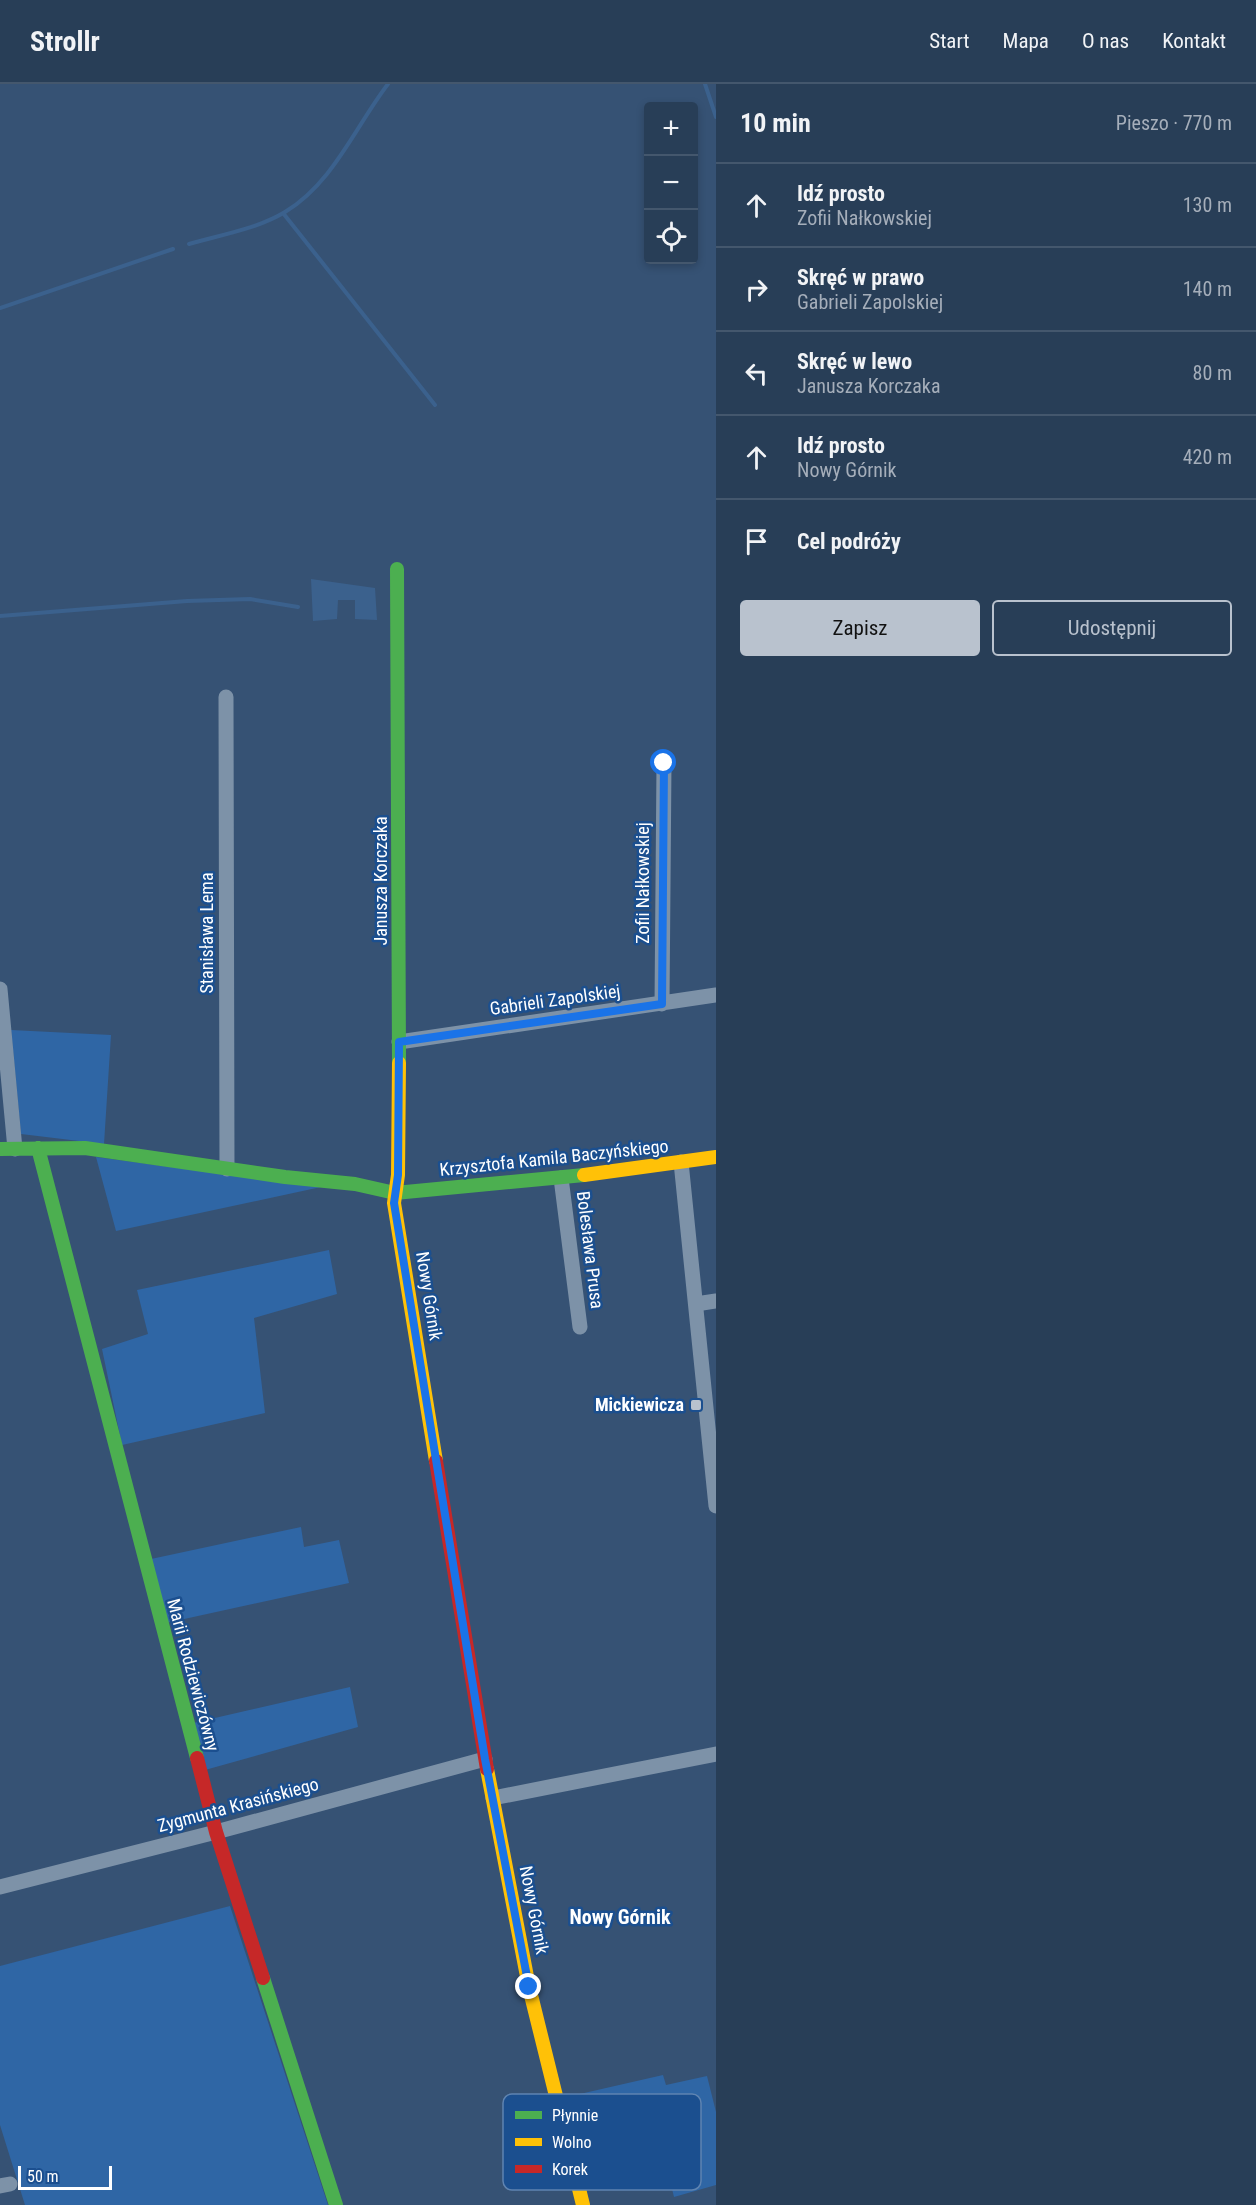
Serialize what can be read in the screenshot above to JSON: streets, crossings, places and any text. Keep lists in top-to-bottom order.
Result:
{
  "streets": {
    "street": [
      "Janusza Korczaka",
      "Zofii Nałkowskiej",
      "Stanisława Lema",
      "Gabrieli Zapolskiej",
      "Krzysztofa Kamila Baczyńskiego",
      "Bolesława Prusa",
      "Nowy Górnik",
      "Marii Rodziewiczówny",
      "Zygmunta Krasińskiego"
    ]
  },
  "crossings": [
    ["Janusza Korczaka", "Gabrieli Zapolskiej"],
    ["Janusza Korczaka", "Krzysztofa Kamila Baczyńskiego"],
    ["Janusza Korczaka", "Nowy Górnik"],
    ["Zofii Nałkowskiej", "Gabrieli Zapolskiej"],
    ["Krzysztofa Kamila Baczyńskiego", "Bolesława Prusa"],
    ["Krzysztofa Kamila Baczyńskiego", "Nowy Górnik"],
    ["Nowy Górnik", "Zygmunta Krasińskiego"],
    ["Marii Rodziewiczówny", "Zygmunta Krasińskiego"]
  ],
  "districts": ["Nowy Górnik"],
  "places": {
    "transit": ["Mickiewicza"]
  },
  "legend": ["Płynnie", "Wolno", "Korek"],
  "scale_bar": "50 m",
  "page": {
    "header": "Strollr",
    "nav": [
      "Start",
      "Mapa",
      "O nas",
      "Kontakt"
    ],
    "heading": ["10 min", "Pieszo · 770 m"],
    "map_buttons": ["+", "−"],
    "list": [
      ["Idź prosto", "Zofii Nałkowskiej", "130 m"],
      ["Skręć w prawo", "Gabrieli Zapolskiej", "140 m"],
      ["Skręć w lewo", "Janusza Korczaka", "80 m"],
      ["Idź prosto", "Nowy Górnik", "420 m"],
      "Cel podróży"
    ],
    "buttons": ["Zapisz", "Udostępnij"],
    "scale": "50 m"
  }
}
